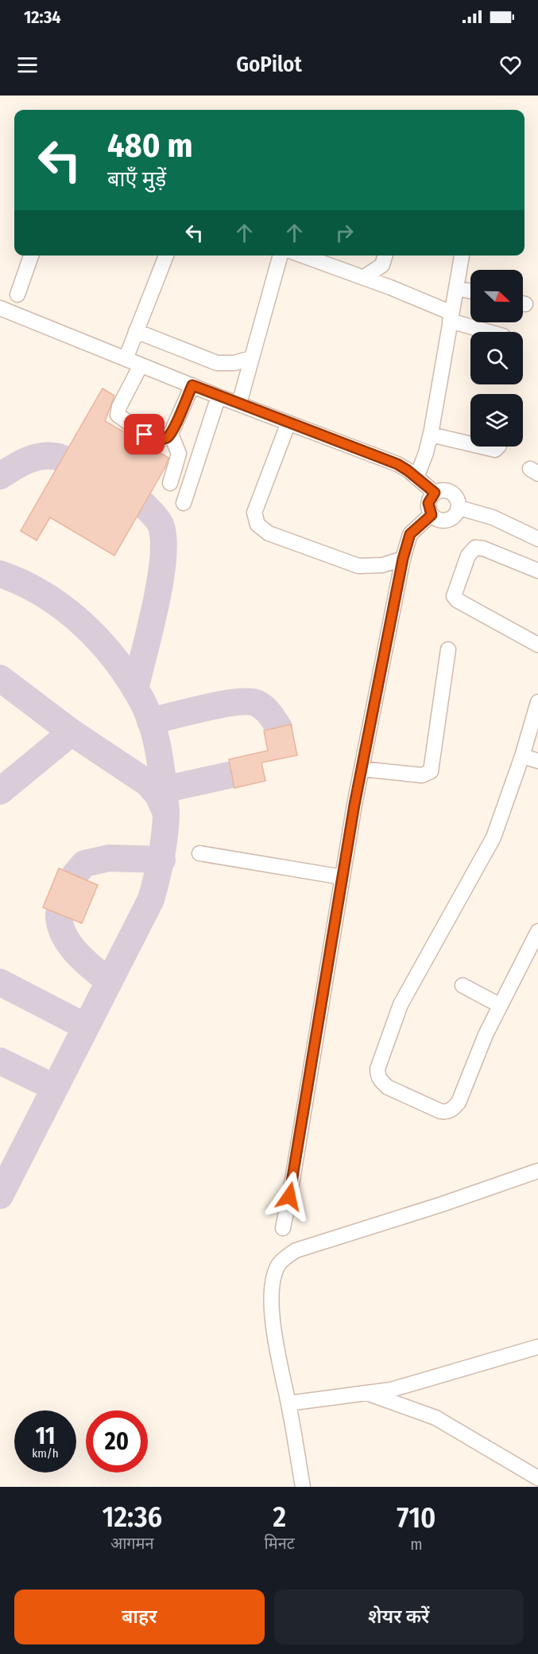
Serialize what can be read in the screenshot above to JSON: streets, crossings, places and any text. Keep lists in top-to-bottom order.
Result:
{
  "north": "right",
  "page": {
    "status": "12:34",
    "header": "GoPilot",
    "turn": ["480 m", "बाएँ मुड़ें"],
    "speed": "11 km/h",
    "limit": "20",
    "eta": [
      "12:36",
      "आगमन",
      "2",
      "मिनट",
      "710",
      "m"
    ],
    "buttons": ["बाहर", "शेयर करें"]
  }
}
